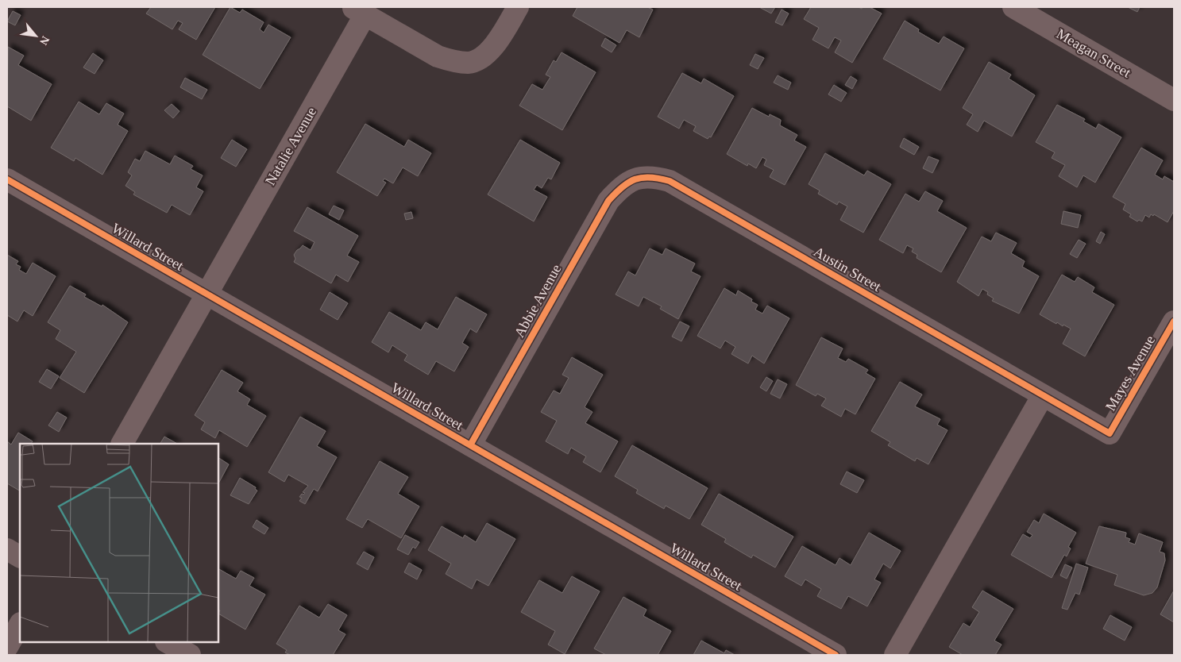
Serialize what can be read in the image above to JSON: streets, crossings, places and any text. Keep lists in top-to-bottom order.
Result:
{
  "streets": {
    "street": [
      "Meagan Street",
      "Natalie Avenue",
      "Willard Street",
      "Austin Street",
      "Abbie Avenue",
      "Mayes Avenue"
    ]
  },
  "crossings": [
    ["Natalie Avenue", "Willard Street"],
    ["Willard Street", "Abbie Avenue"],
    ["Austin Street", "Abbie Avenue"],
    ["Austin Street", "Mayes Avenue"]
  ],
  "north": "bottom right"
}
